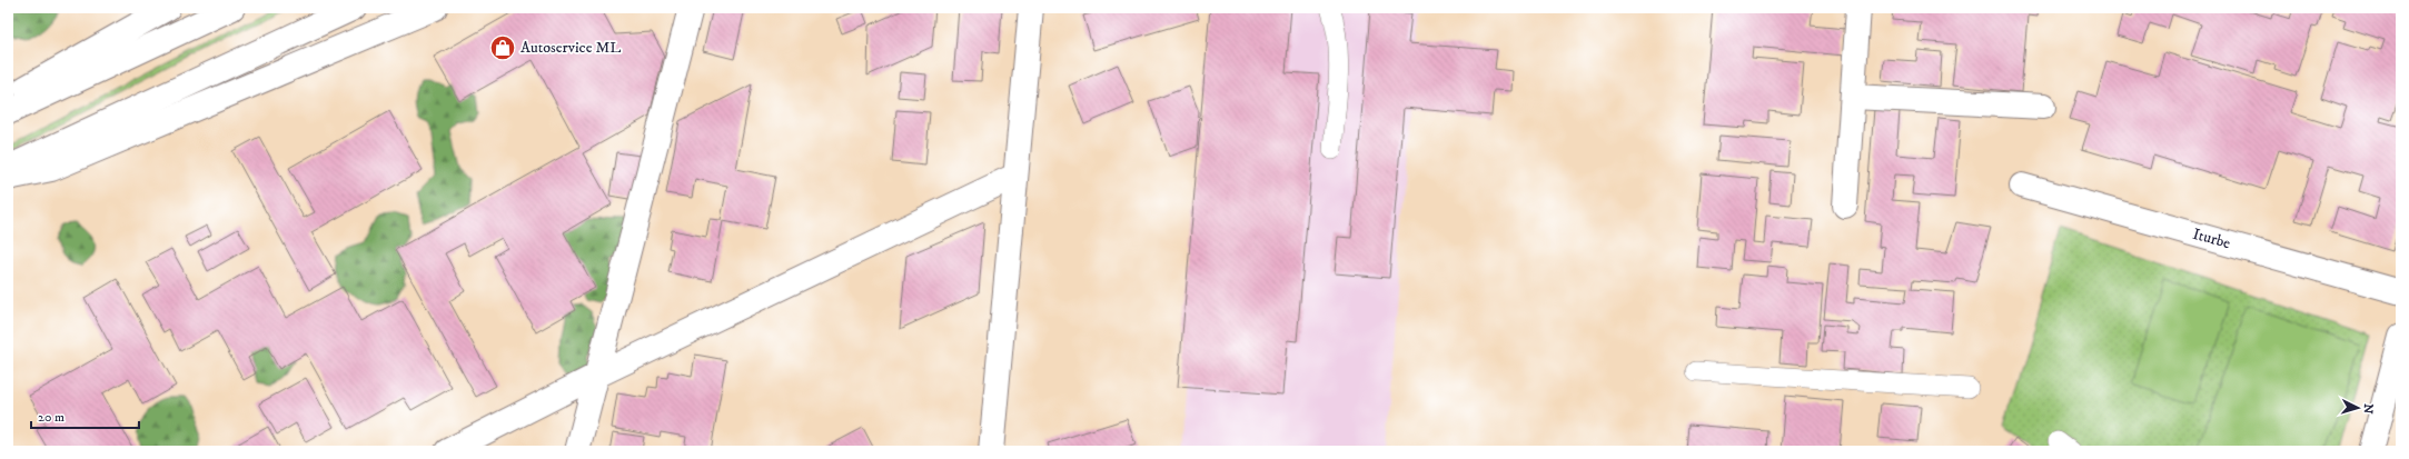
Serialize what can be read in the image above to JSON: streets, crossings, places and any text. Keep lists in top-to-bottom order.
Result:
{
  "streets": {
    "main road": ["Iturbe"]
  },
  "places": {
    "shop": ["Autoservice ML"]
  },
  "scale_bar": "20 m",
  "north": "right"
}
